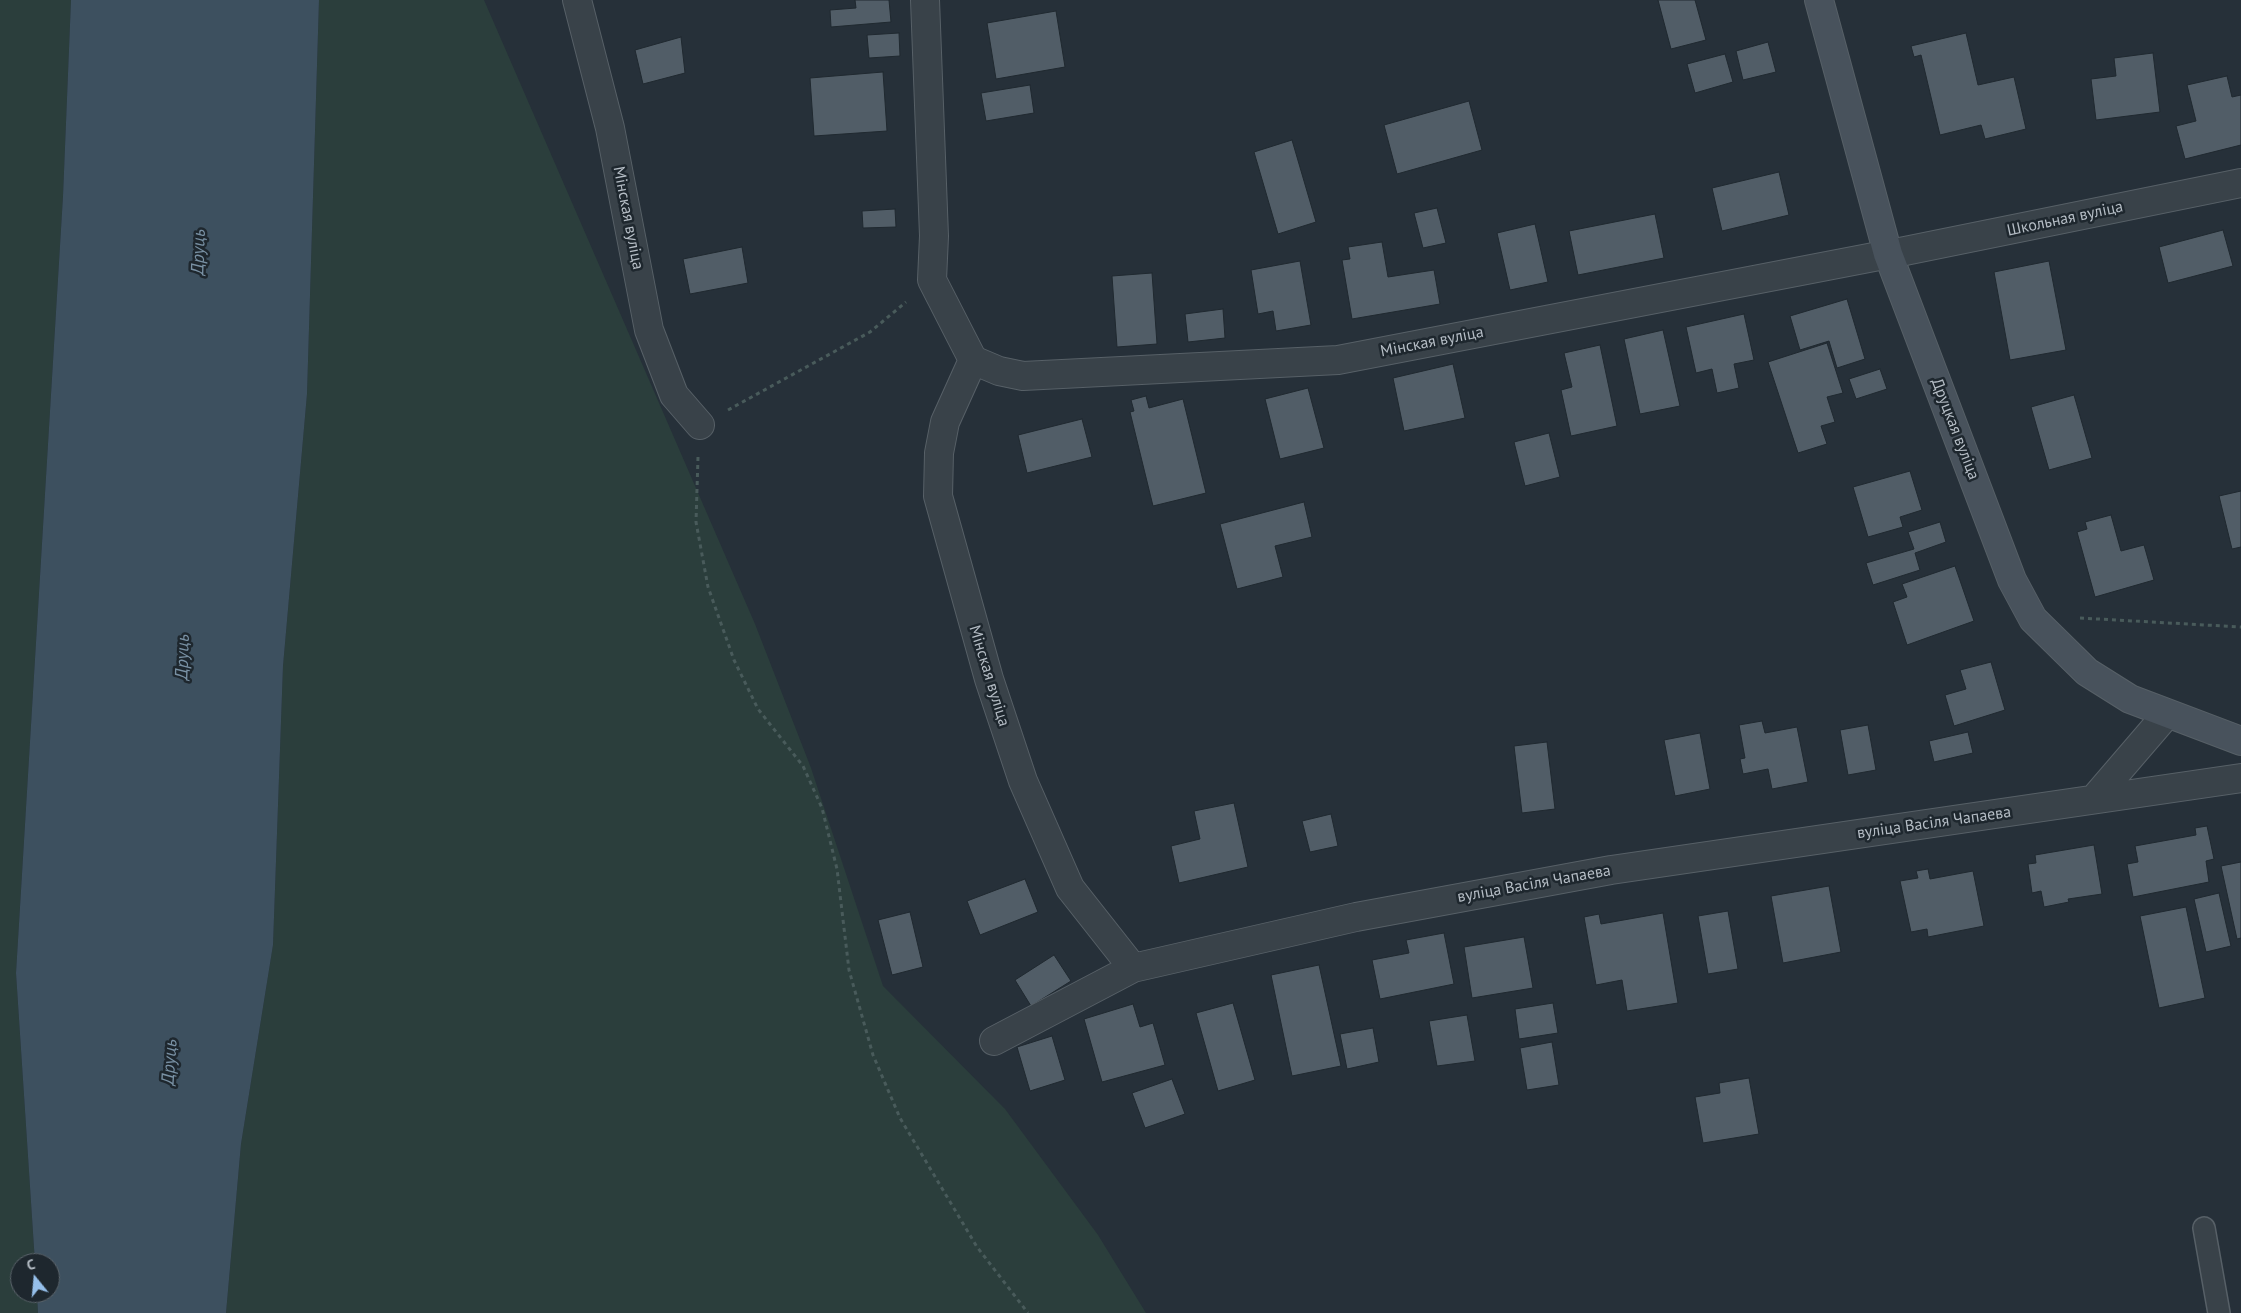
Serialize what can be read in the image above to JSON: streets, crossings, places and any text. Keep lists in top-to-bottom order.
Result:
{
  "streets": {
    "main road": ["Друцкая вуліца"],
    "street": ["Мінская вуліца", "Школьная вуліца", "вуліца Васіля Чапаева"]
  },
  "crossings": [
    ["Мінская вуліца", "Школьная вуліца"],
    ["Мінская вуліца", "Друцкая вуліца"],
    ["Мінская вуліца", "вуліца Васіля Чапаева"],
    ["Школьная вуліца", "Друцкая вуліца"]
  ],
  "water": ["Друць"],
  "north": "top"
}
